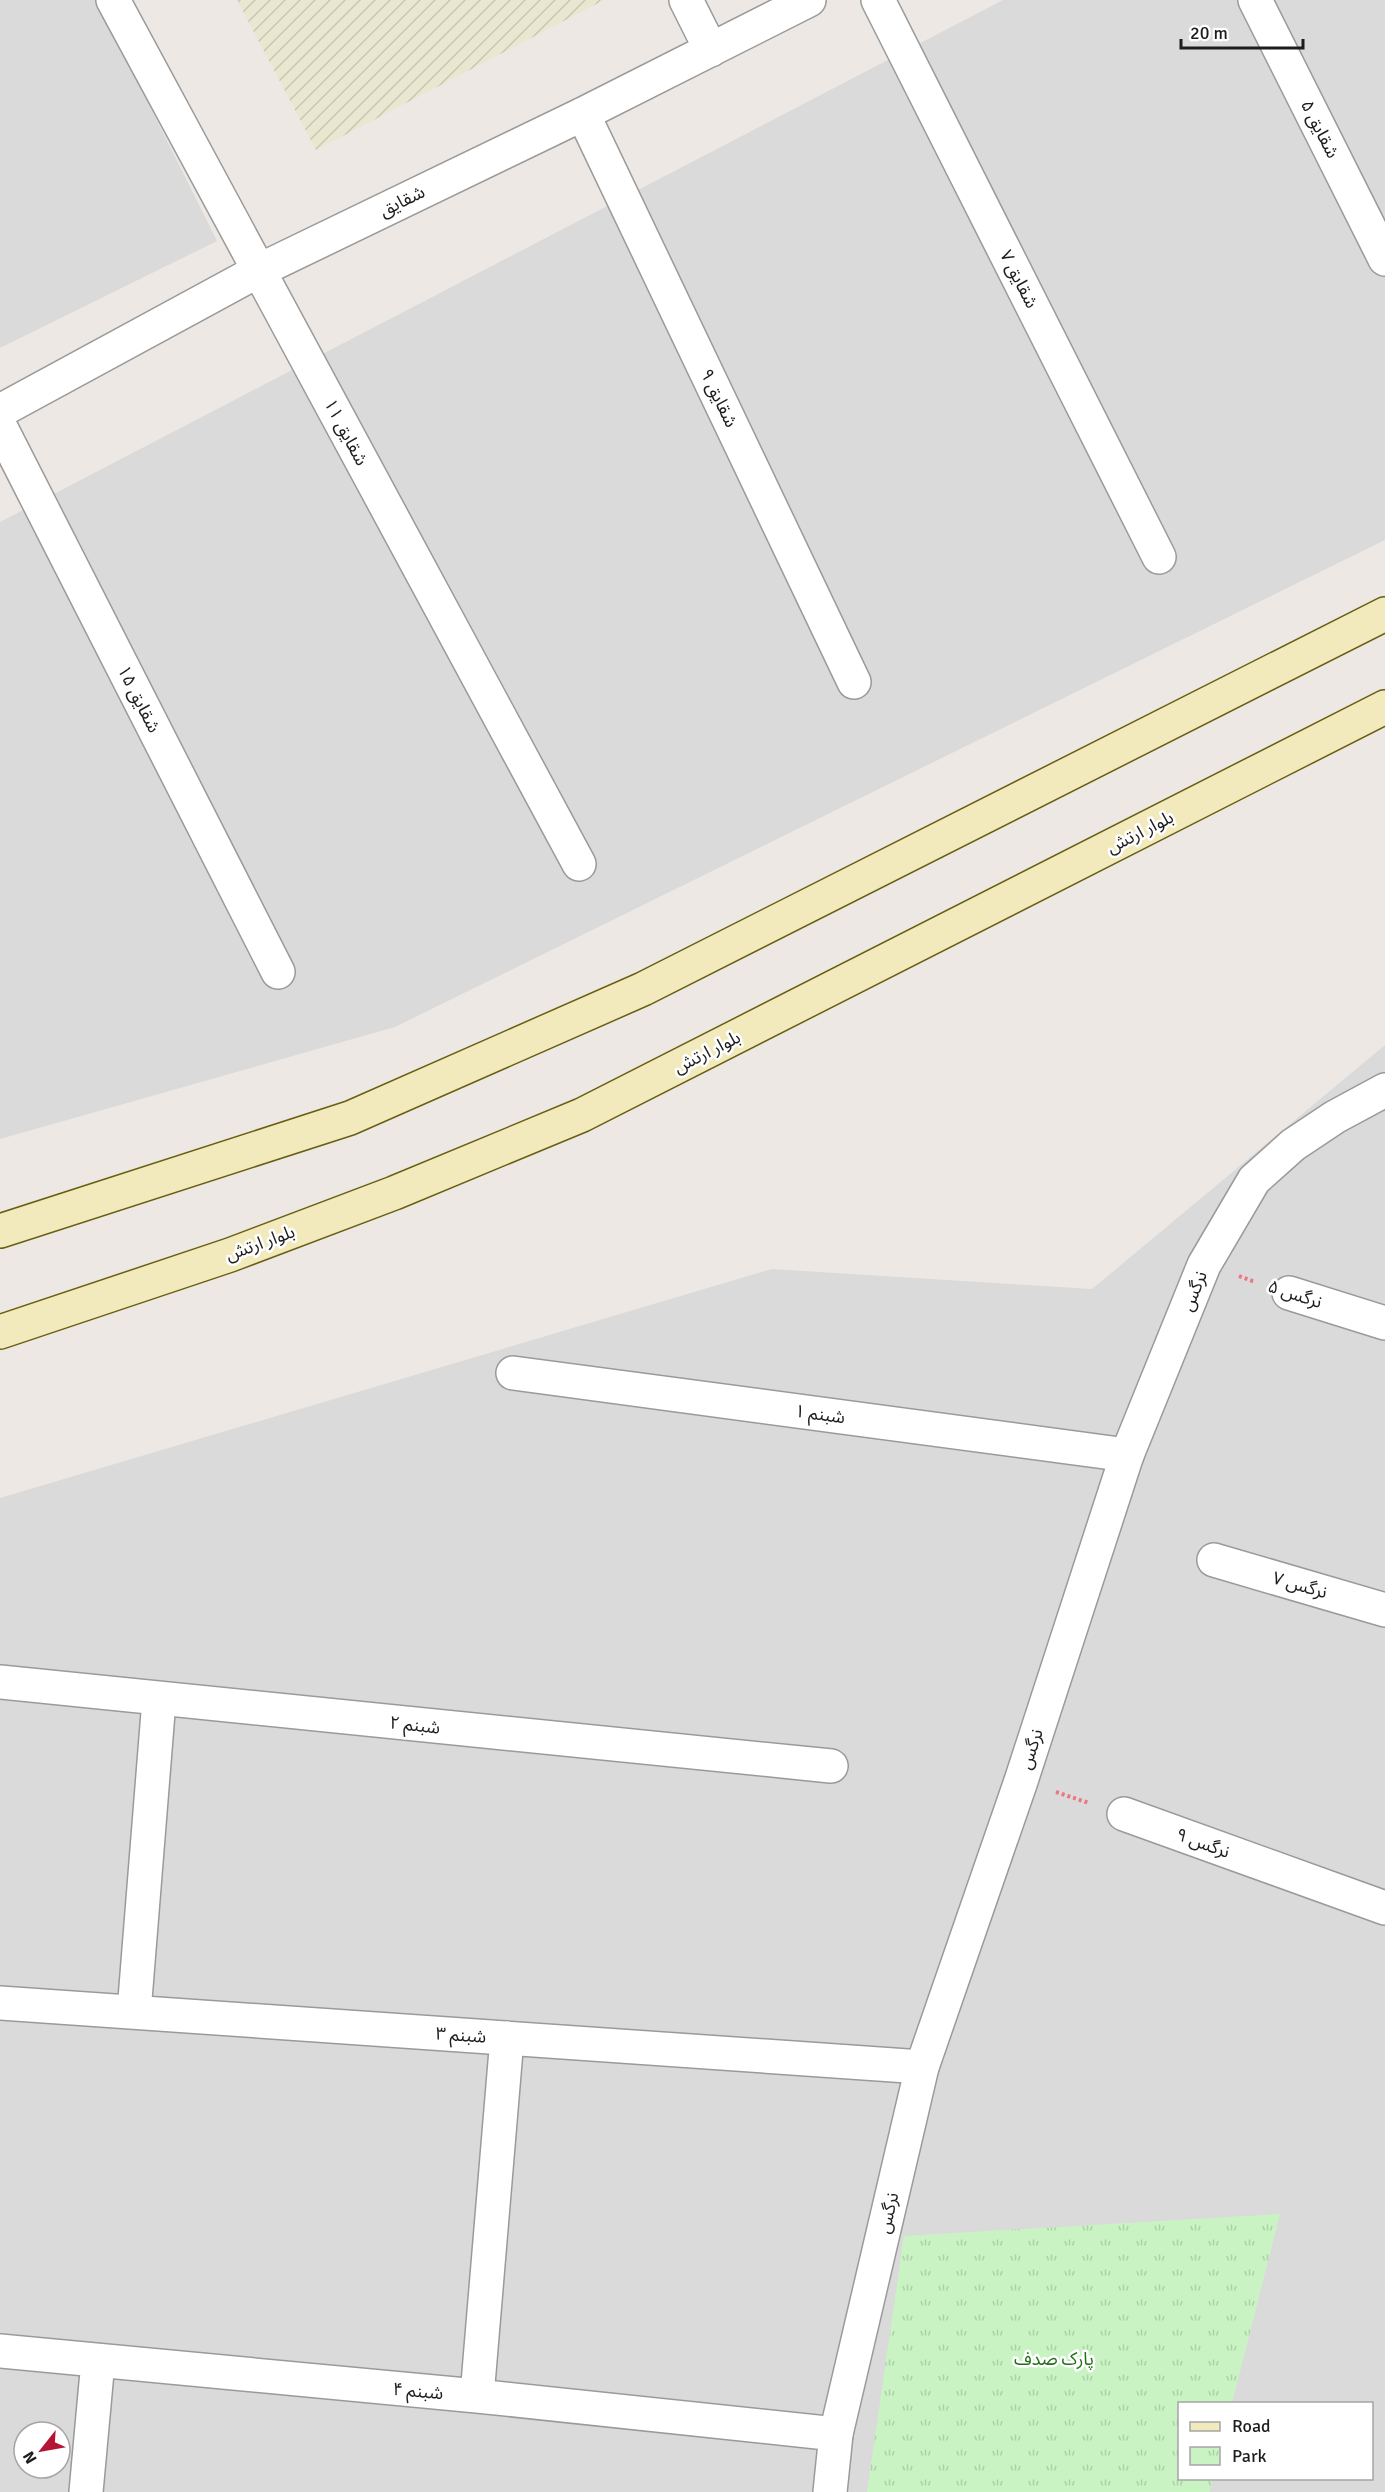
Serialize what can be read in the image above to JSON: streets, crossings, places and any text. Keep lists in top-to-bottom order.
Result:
{
  "streets": {
    "main road": ["بلوار ارتش"],
    "street": [
      "شقایق ۵",
      "شقایق",
      "شقایق ۷",
      "شقایق ۹",
      "شقایق ۱۱",
      "شقایق ۱۵",
      "نرگس",
      "نرگس ۵",
      "شبنم ۱",
      "نرگس ۷",
      "شبنم ۲",
      "نرگس ۹",
      "شبنم ۳",
      "شبنم ۴"
    ]
  },
  "crossings": [
    ["شقایق", "شقایق ۹"],
    ["شقایق", "شقایق ۱۱"],
    ["نرگس", "نرگس ۵"],
    ["نرگس", "شبنم ۱"],
    ["نرگس", "شبنم ۳"],
    ["نرگس", "شبنم ۴"]
  ],
  "parks": ["پارک صدف"],
  "legend": ["Road", "Park"],
  "scale_bar": "20 m",
  "north": "bottom left"
}
